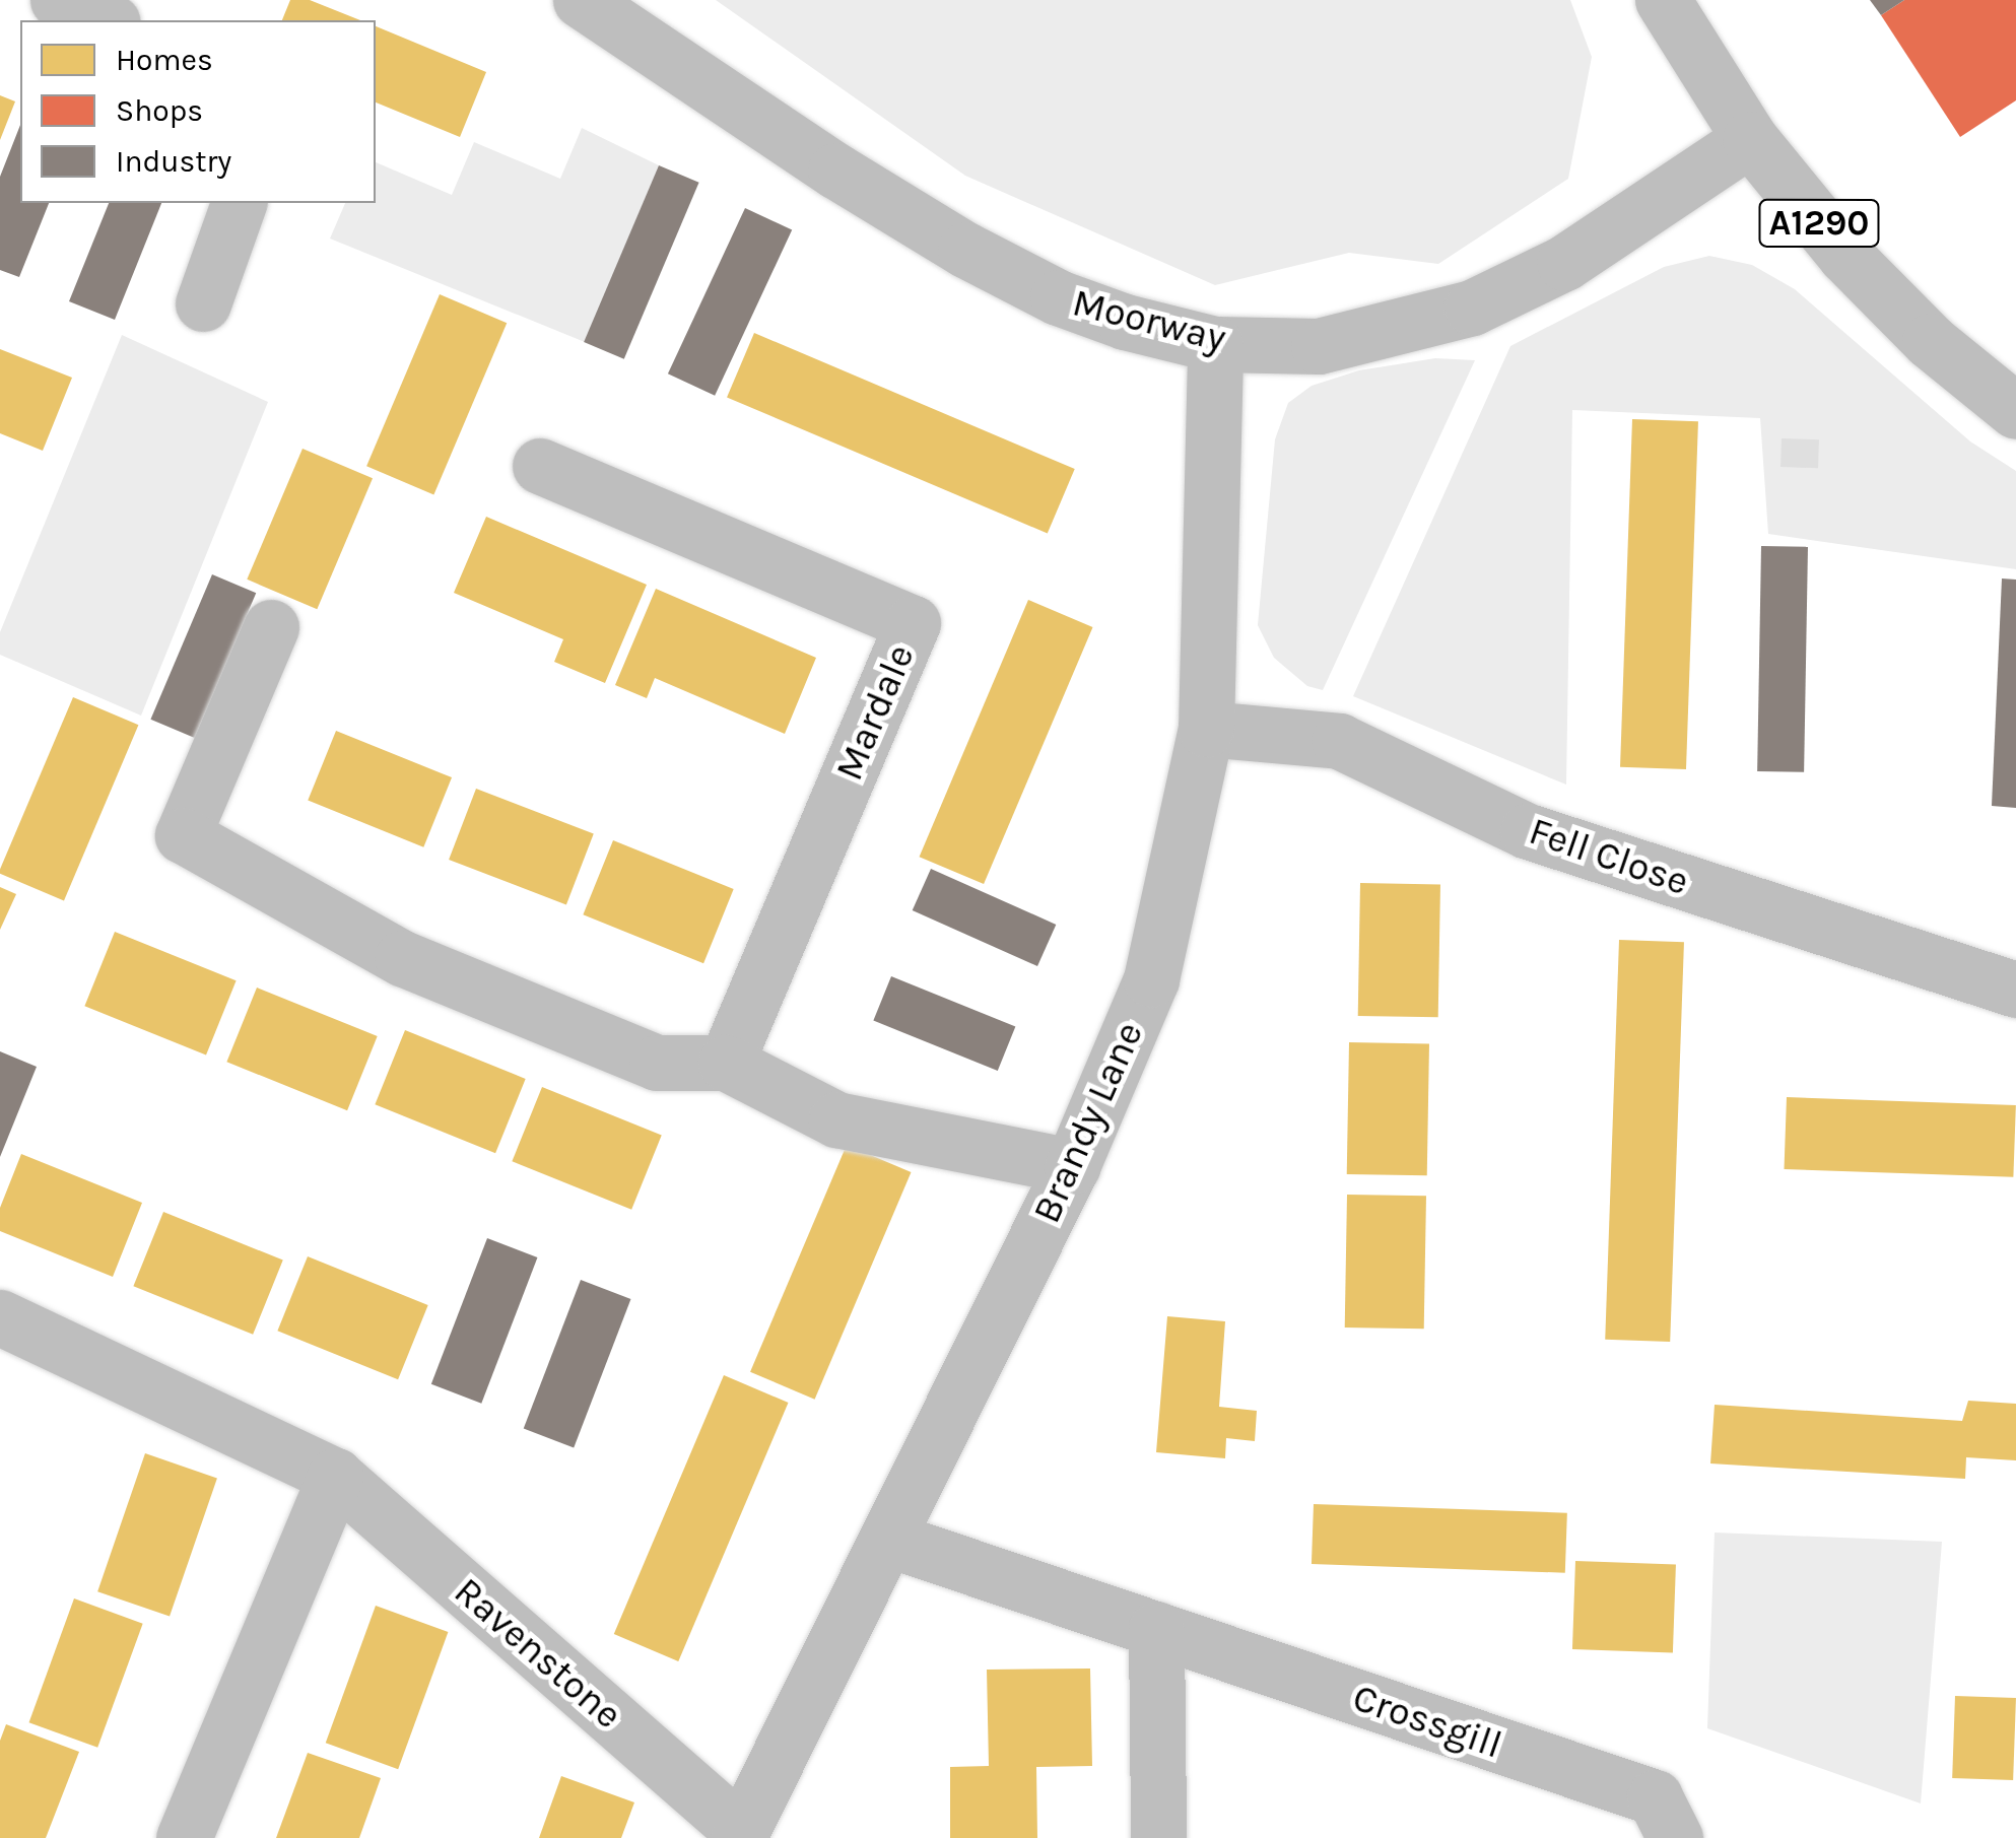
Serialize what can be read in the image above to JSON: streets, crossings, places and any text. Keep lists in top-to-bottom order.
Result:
{
  "streets": {
    "street": [
      "A1290",
      "Moorway",
      "Mardale",
      "Fell Close",
      "Brandy Lane",
      "Ravenstone",
      "Crossgill"
    ]
  },
  "crossings": [
    ["A1290", "Moorway"],
    ["Moorway", "Brandy Lane"],
    ["Fell Close", "Brandy Lane"],
    ["Brandy Lane", "Ravenstone"],
    ["Brandy Lane", "Crossgill"]
  ],
  "legend": ["Homes", "Shops", "Industry"]
}
